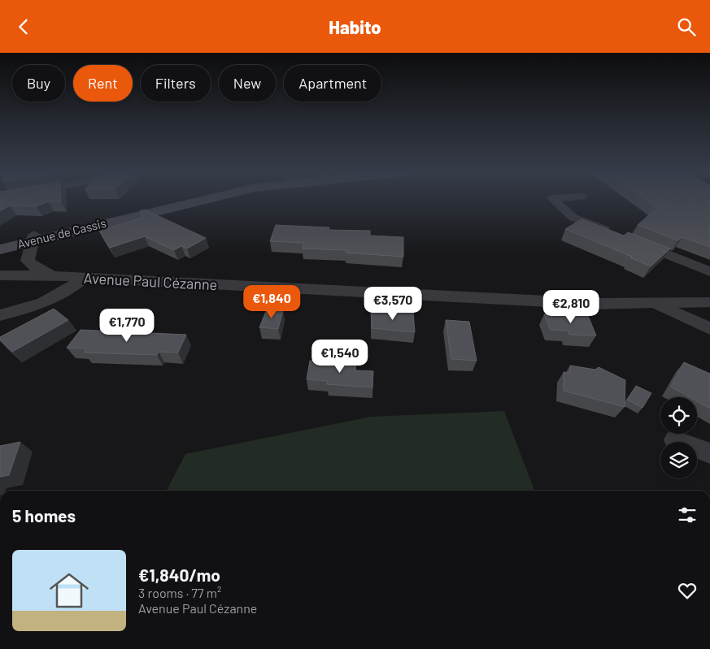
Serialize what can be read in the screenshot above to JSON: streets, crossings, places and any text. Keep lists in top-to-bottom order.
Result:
{
  "streets": {
    "main road": ["Avenue de Cassis"],
    "street": ["Avenue Paul Cézanne"]
  },
  "crossings": [
    ["Avenue de Cassis", "Avenue Paul Cézanne"]
  ],
  "page": {
    "header": "Habito",
    "chip": [
      "Buy",
      "Rent",
      "Filters",
      "New",
      "Apartment"
    ],
    "price": [
      "€1,840",
      "€3,570",
      "€2,810",
      "€1,770",
      "€1,540"
    ],
    "heading": "5 homes",
    "list": [
      {
        "name": "€1,840/mo",
        "note": "3 rooms · 77 m² · Avenue Paul Cézanne"
      }
    ]
  }
}
